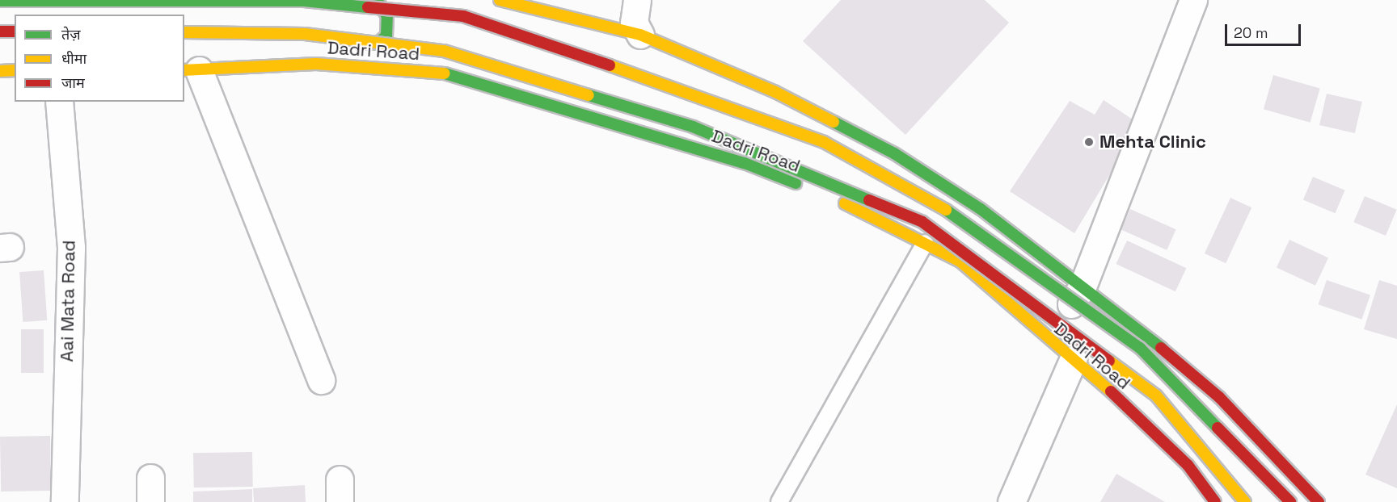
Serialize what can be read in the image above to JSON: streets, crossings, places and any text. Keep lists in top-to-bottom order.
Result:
{
  "streets": {
    "main road": ["Dadri Road"],
    "street": ["Aai Mata Road"]
  },
  "places": ["Mehta Clinic"],
  "legend": ["तेज़", "धीमा", "जाम"],
  "scale_bar": "20 m"
}
